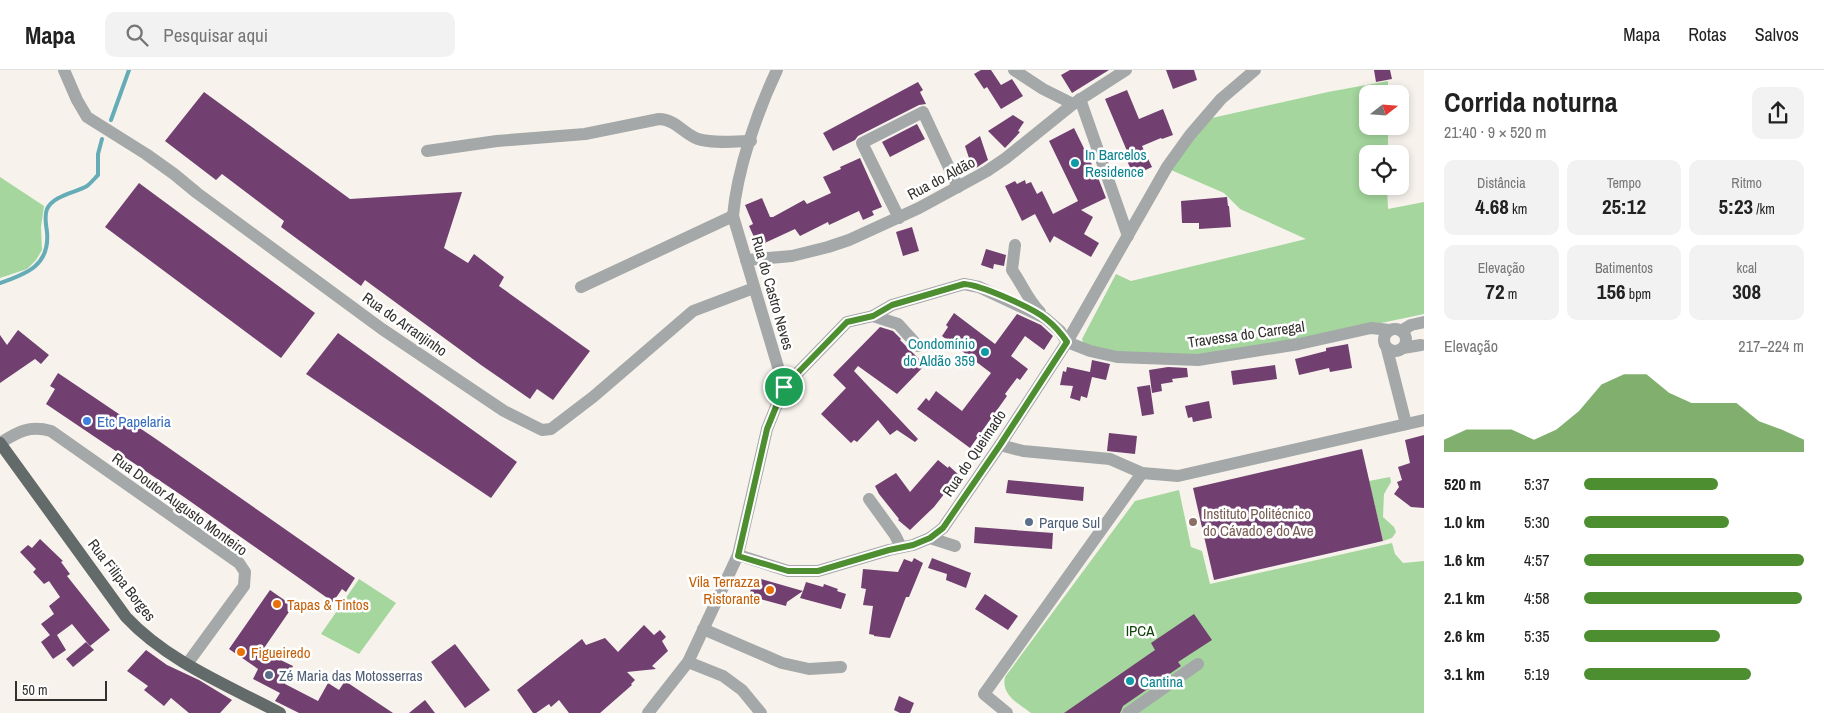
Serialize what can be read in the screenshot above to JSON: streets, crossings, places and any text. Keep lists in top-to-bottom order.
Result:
{
  "streets": {
    "main road": ["Rua Filipa Borges"],
    "street": [
      "Rua do Aldão",
      "Rua do Castro Neves",
      "Rua do Arranjinho",
      "Travessa do Carregal",
      "Rua do Queimado",
      "Rua Doutor Augusto Monteiro"
    ]
  },
  "crossings": [
    ["Rua do Aldão", "Rua do Castro Neves"],
    ["Rua do Castro Neves", "Rua do Arranjinho"],
    ["Travessa do Carregal", "Rua do Queimado"],
    ["Rua Doutor Augusto Monteiro", "Rua Filipa Borges"]
  ],
  "parks": ["IPCA"],
  "places": [
    "In Barcelos Residence",
    "Condomínio do Aldão 359",
    "Etc Papelaria",
    "Parque Sul",
    "Instituto Politécnico do Cávado e do Ave",
    "Vila Terrazza Ristorante",
    "Tapas & Tintos",
    "Figueiredo",
    "Zé Maria das Motosserras",
    "Cantina"
  ],
  "scale_bar": "50 m",
  "north": "right",
  "page": {
    "header": "Mapa",
    "search": "Pesquisar aqui",
    "nav": ["Mapa", "Rotas", "Salvos"],
    "heading": ["Corrida noturna", "21:40 · 9 × 520 m"],
    "stats": [
      ["Distância", "4.68 km"],
      ["Tempo", "25:12"],
      ["Ritmo", "5:23 /km"],
      ["Elevação", "72 m"],
      ["Batimentos", "156 bpm"],
      ["kcal", "308"]
    ],
    "chart": ["Elevação", "217–224 m"],
    "list": [
      {
        "name": "520 m",
        "note": "5:37"
      },
      {
        "name": "1.0 km",
        "note": "5:30"
      },
      {
        "name": "1.6 km",
        "note": "4:57"
      },
      {
        "name": "2.1 km",
        "note": "4:58"
      },
      {
        "name": "2.6 km",
        "note": "5:35"
      },
      {
        "name": "3.1 km",
        "note": "5:19"
      }
    ],
    "scale": "50 m"
  }
}
